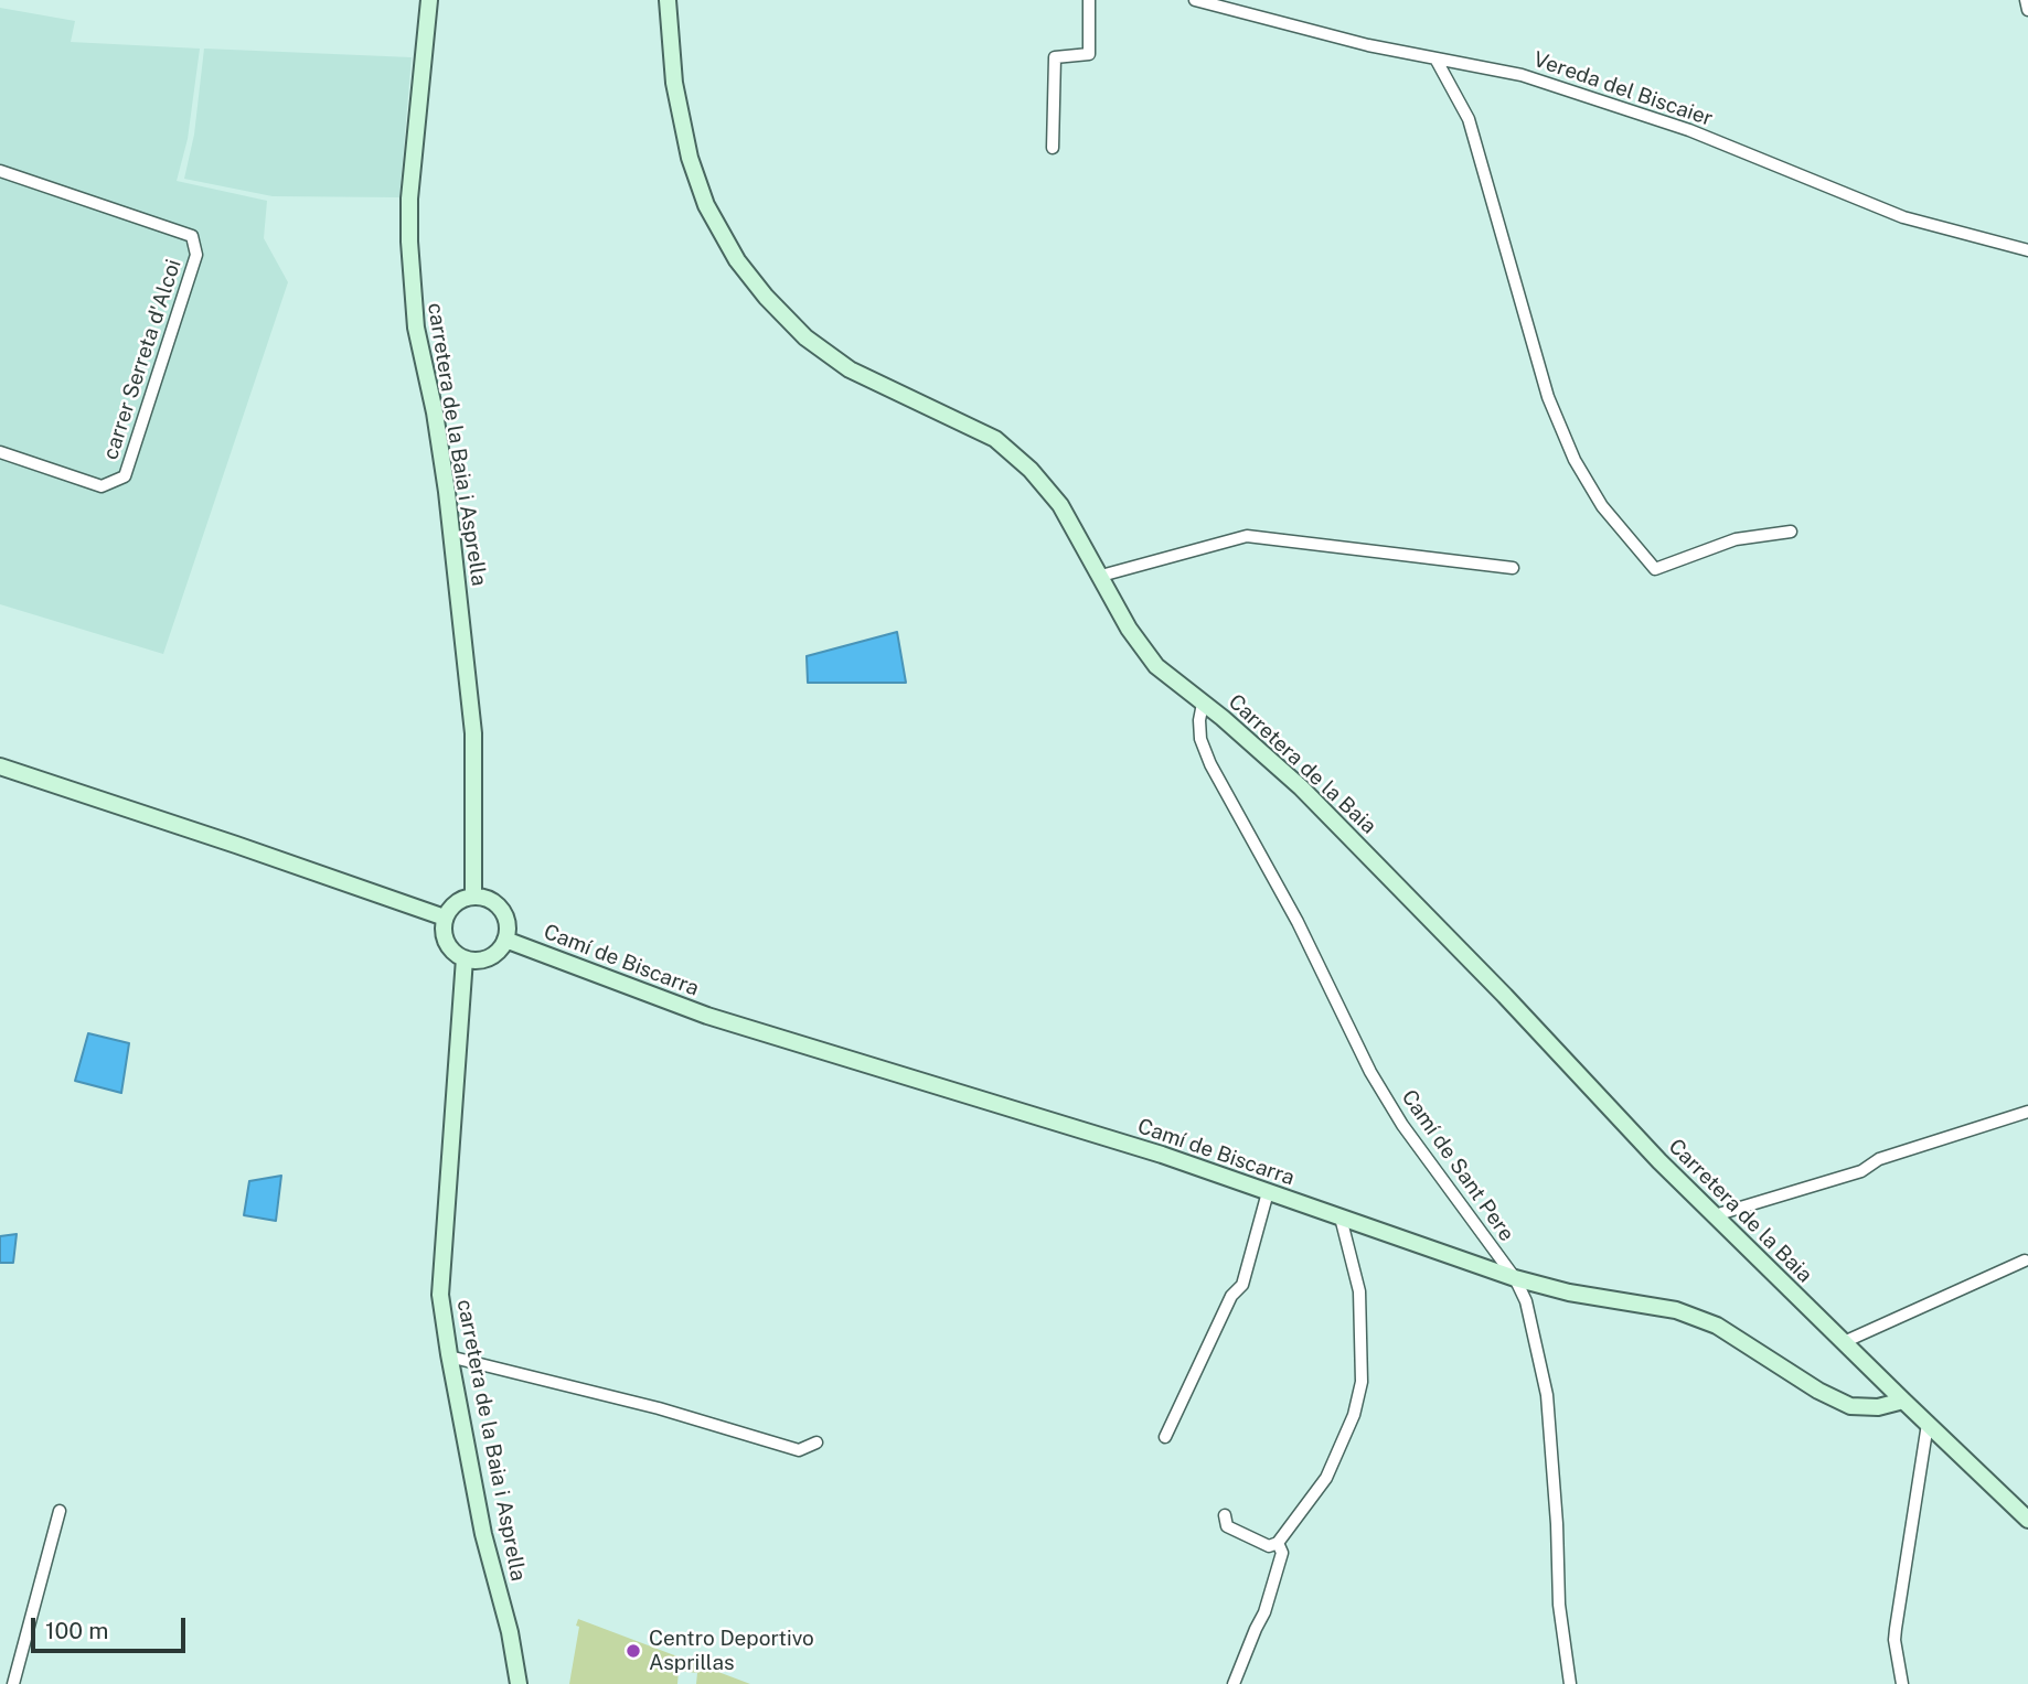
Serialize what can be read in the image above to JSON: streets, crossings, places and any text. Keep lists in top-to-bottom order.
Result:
{
  "streets": {
    "main road": ["carretera de la Baia i Asprella", "Carretera de la Baia", "Camí de Biscarra"],
    "street": ["Vereda del Biscaier", "carrer Serreta d'Alcoi", "Camí de Sant Pere"]
  },
  "crossings": [
    ["carretera de la Baia i Asprella", "Camí de Biscarra"],
    ["Carretera de la Baia", "Camí de Biscarra"],
    ["Carretera de la Baia", "Camí de Sant Pere"],
    ["Camí de Biscarra", "Camí de Sant Pere"]
  ],
  "places": ["Centro Deportivo Asprillas"],
  "scale_bar": "100 m"
}
